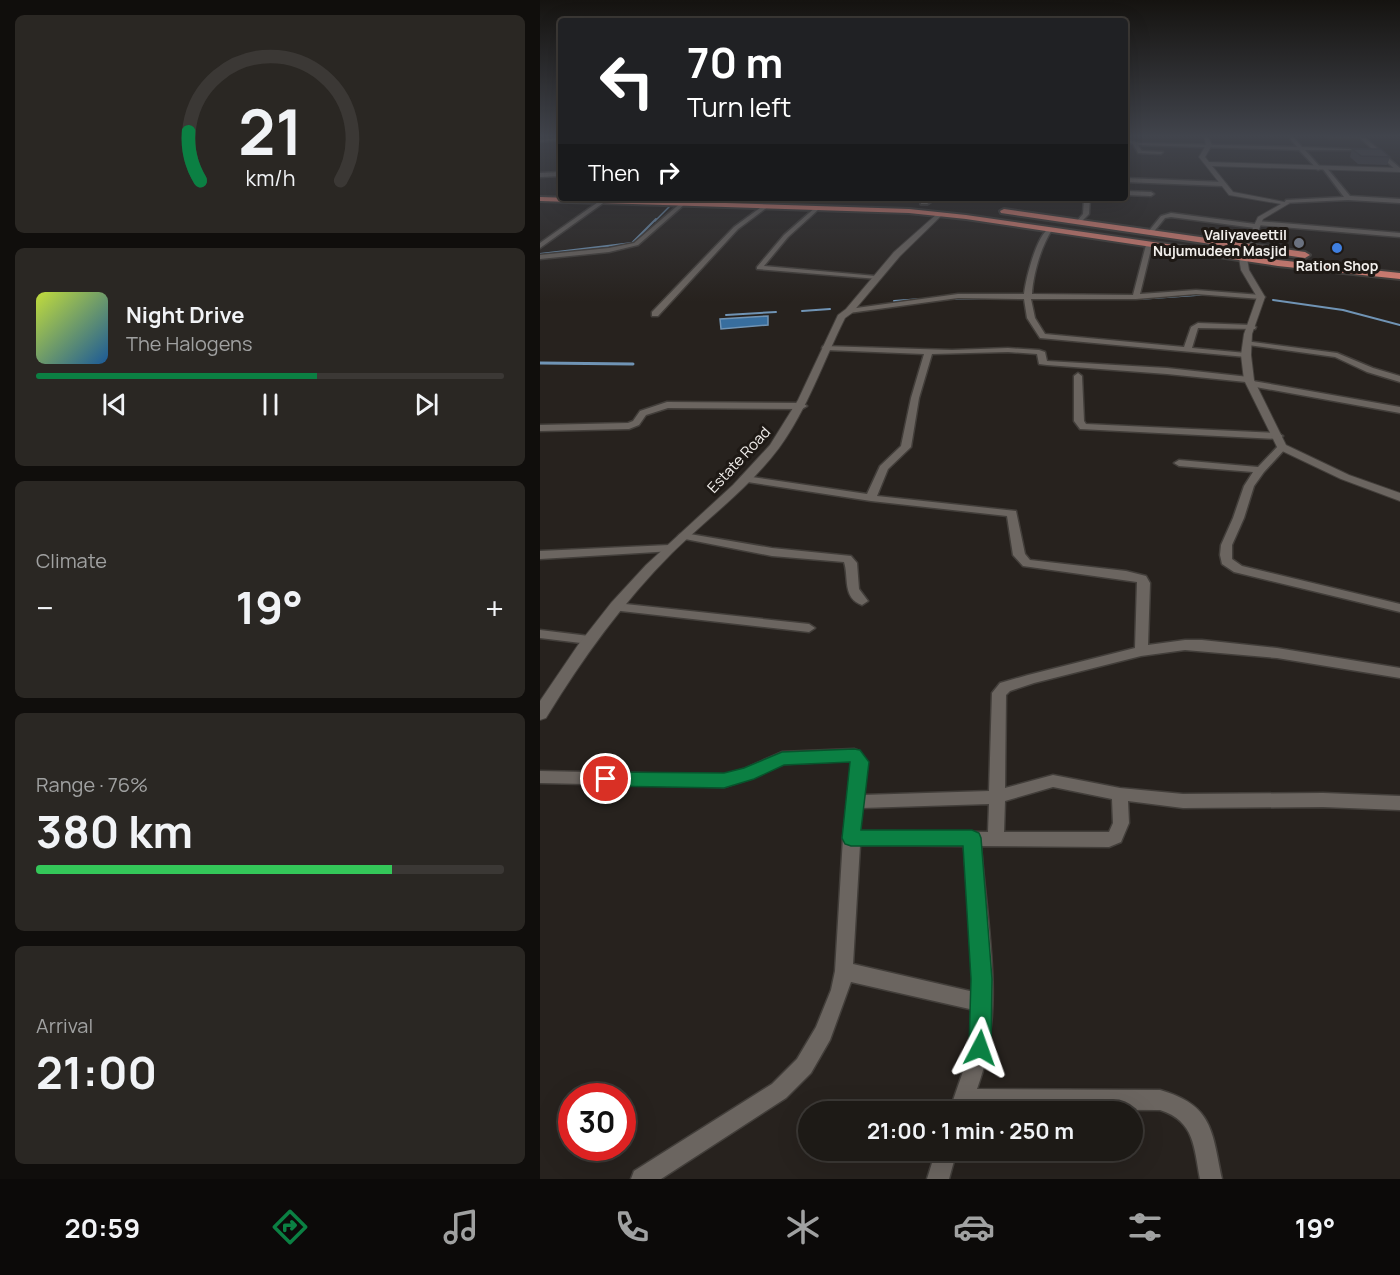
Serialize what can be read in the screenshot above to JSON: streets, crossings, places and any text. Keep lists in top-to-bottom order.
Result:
{
  "streets": {
    "street": ["Estate Road"]
  },
  "places": ["Valiyaveettil Nujumudeen Masjid", "Ration Shop"],
  "page": {
    "turn": ["70 m", "Turn left"],
    "then": "Then",
    "song": ["Night Drive", "The Halogens"],
    "tile": [
      "Climate",
      ["Range · 76%", "380 km"],
      ["Arrival", "21:00"]
    ],
    "heat": ["−", "19°", "+"],
    "limit": "30",
    "trip": "21:00 · 1 min · 250 m",
    "tabs": ["20:59", "19°"],
    "gauge": ["21", "km/h"]
  }
}
